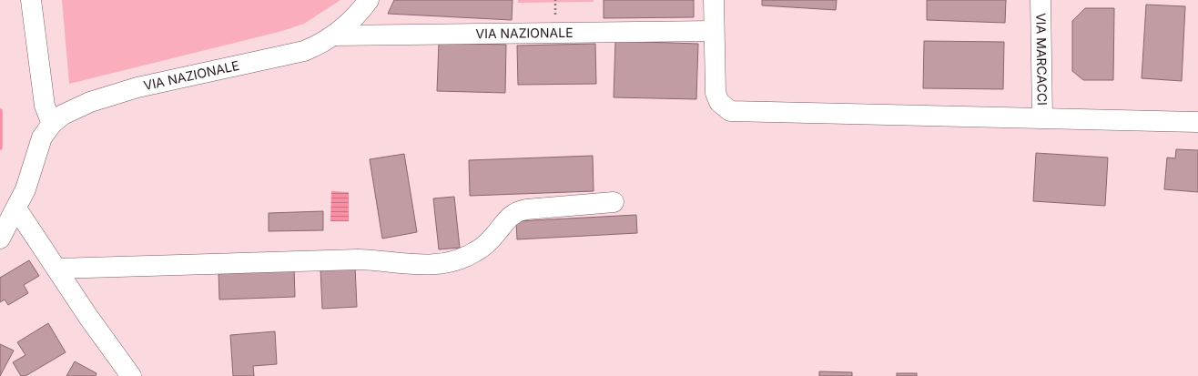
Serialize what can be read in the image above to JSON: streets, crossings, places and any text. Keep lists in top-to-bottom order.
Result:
{
  "streets": {
    "street": ["VIA NAZIONALE", "VIA MARCACCI"]
  }
}
